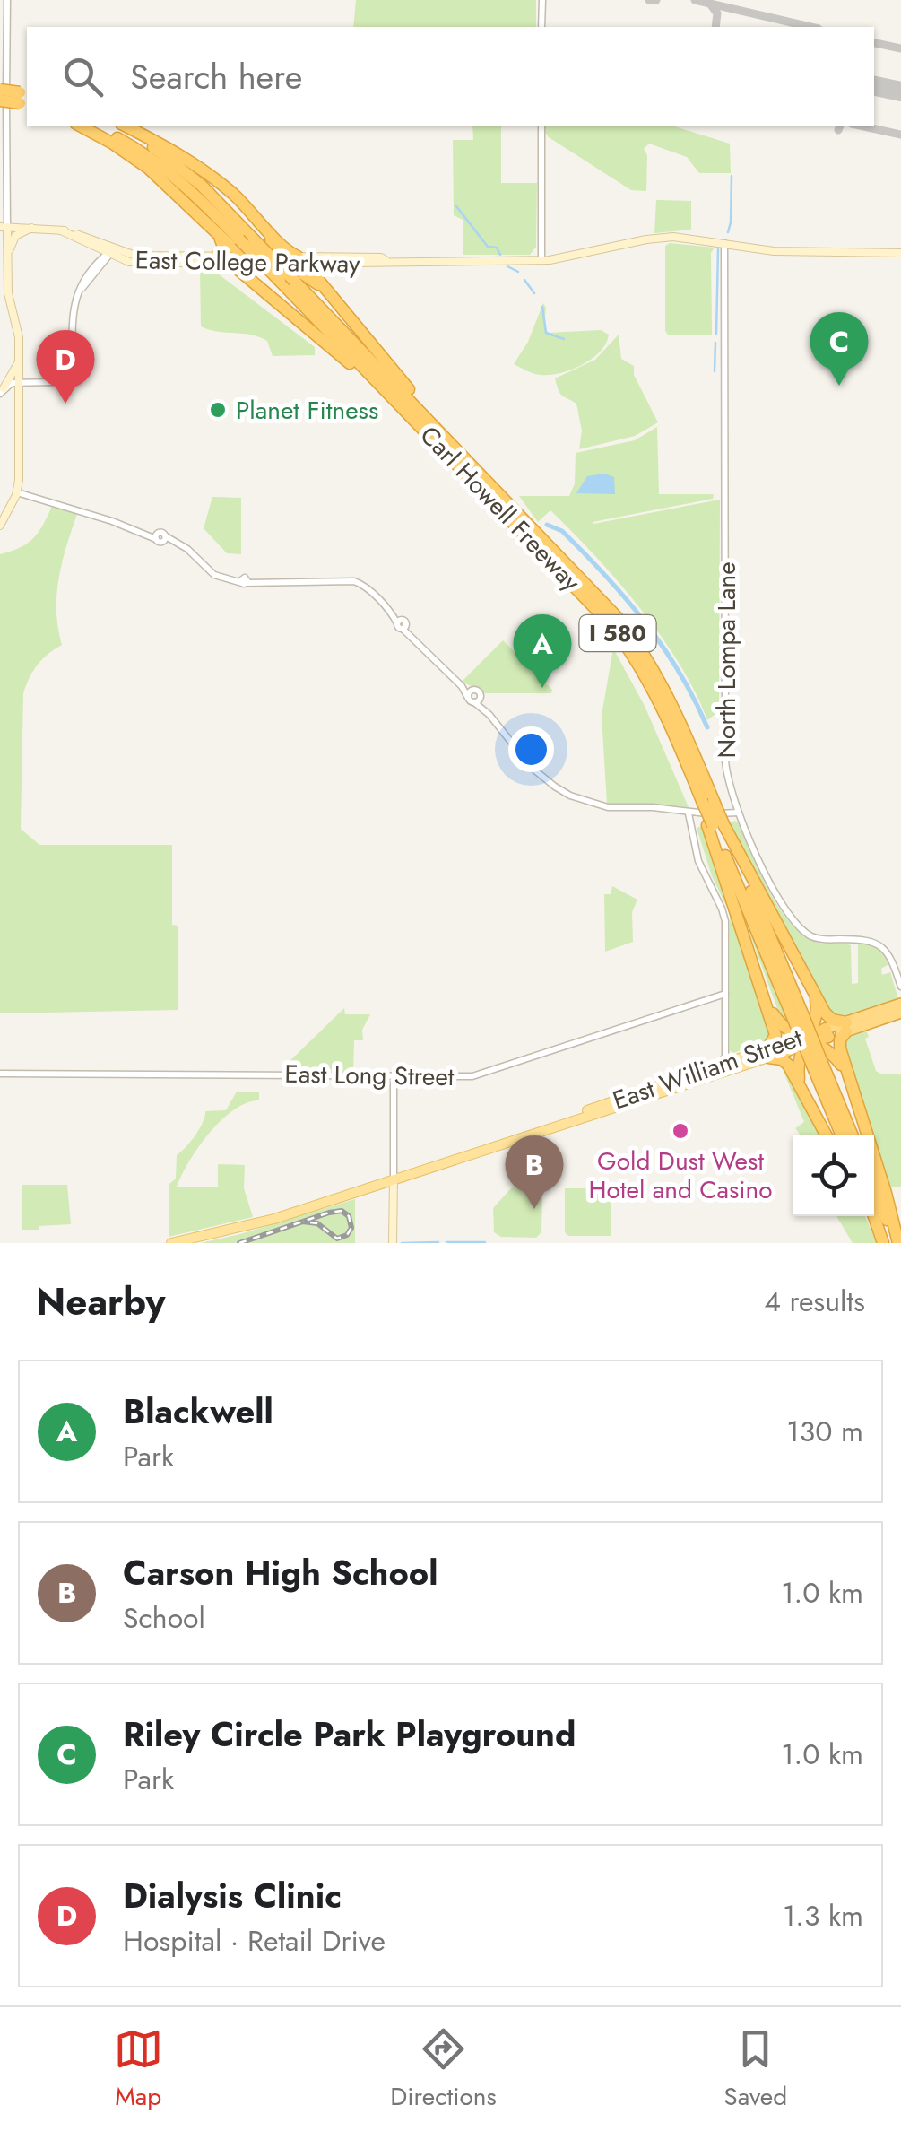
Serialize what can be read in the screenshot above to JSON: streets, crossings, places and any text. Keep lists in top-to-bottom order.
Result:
{
  "streets": {
    "highway": ["Carl Howell Freeway", "I 580", "East William Street"],
    "main road": ["East College Parkway"],
    "street": ["North Lompa Lane", "East Long Street"]
  },
  "crossings": [
    ["East College Parkway", "North Lompa Lane"]
  ],
  "places": ["Planet Fitness", "Gold Dust West Hotel and Casino"],
  "page": {
    "search": "Search here",
    "pins": [
      "C",
      "D",
      "A",
      "B"
    ],
    "heading": ["Nearby", "4 results"],
    "list": [
      {
        "mark": "A",
        "name": "Blackwell",
        "note": "Park",
        "value": "130 m"
      },
      {
        "mark": "B",
        "name": "Carson High School",
        "note": "School",
        "value": "1.0 km"
      },
      {
        "mark": "C",
        "name": "Riley Circle Park Playground",
        "note": "Park",
        "value": "1.0 km"
      },
      {
        "mark": "D",
        "name": "Dialysis Clinic",
        "note": "Hospital · Retail Drive",
        "value": "1.3 km"
      }
    ],
    "nav": ["Map", "Directions", "Saved"]
  }
}
